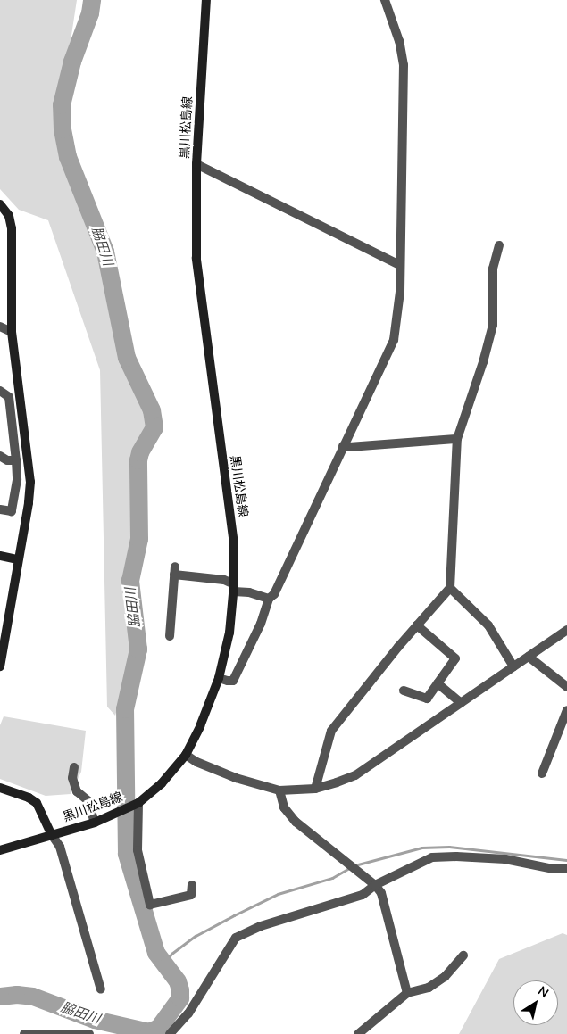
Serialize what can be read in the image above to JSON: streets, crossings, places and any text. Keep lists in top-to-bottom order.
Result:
{
  "streets": {
    "main road": ["黒川松島線"]
  },
  "water": ["脇田川"],
  "north": "top right"
}
